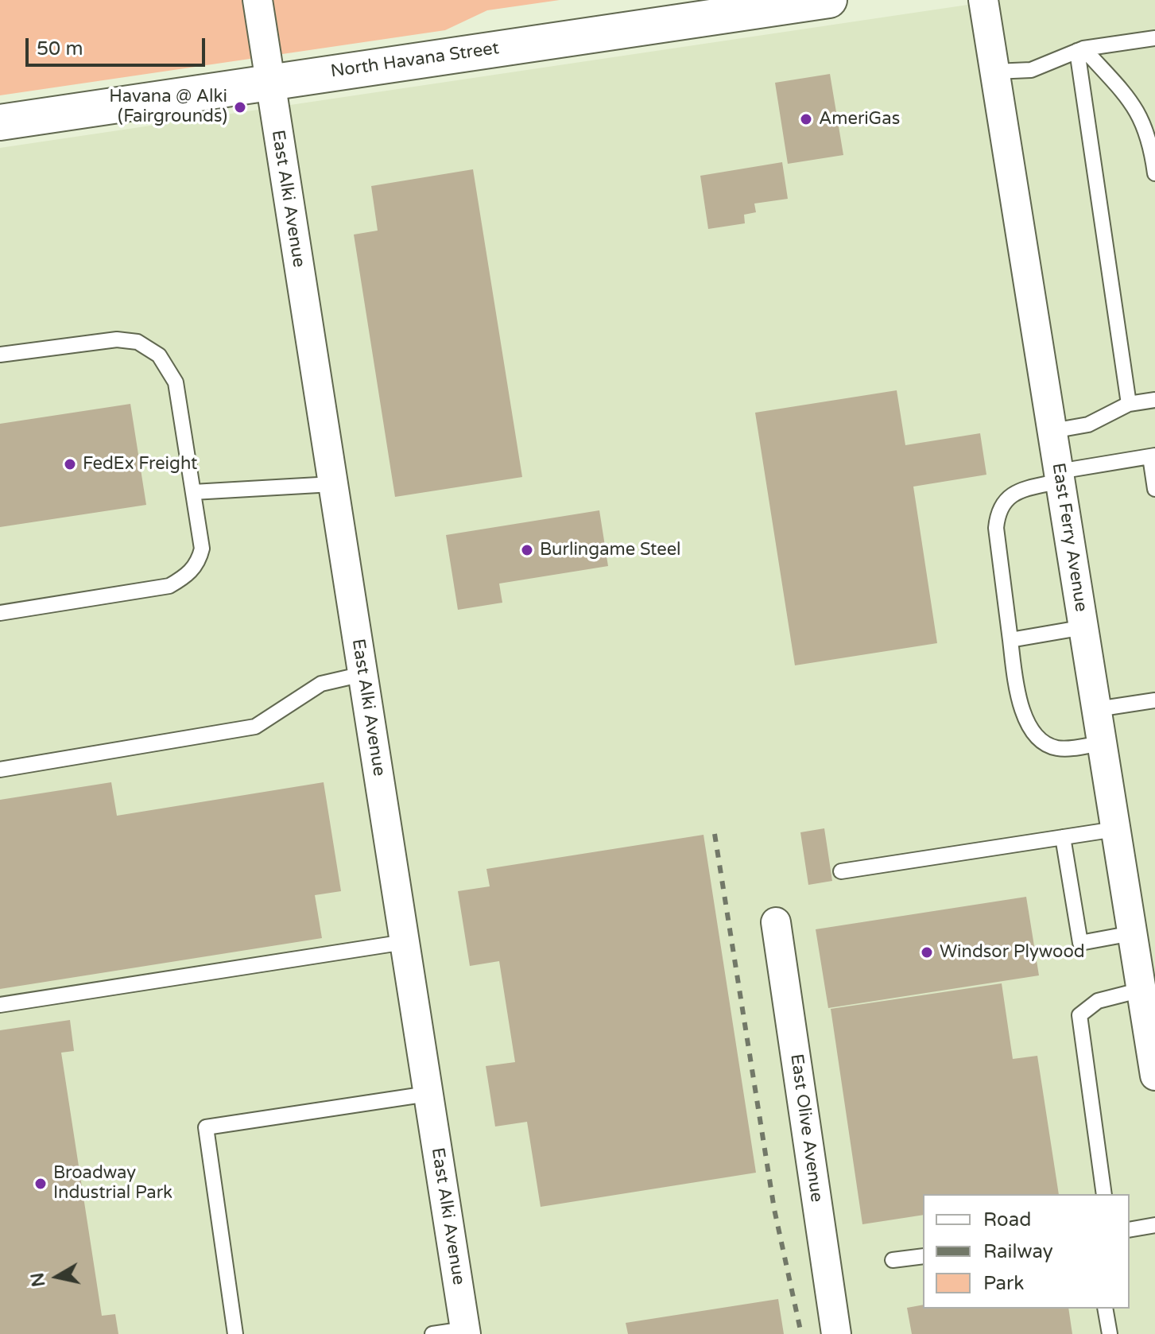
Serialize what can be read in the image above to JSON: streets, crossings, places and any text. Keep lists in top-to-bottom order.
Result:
{
  "streets": {
    "street": [
      "North Havana Street",
      "East Alki Avenue",
      "East Ferry Avenue",
      "East Olive Avenue"
    ]
  },
  "crossings": [
    ["North Havana Street", "East Alki Avenue"]
  ],
  "places": [
    "Havana @ Alki (Fairgrounds)",
    "AmeriGas",
    "FedEx Freight",
    "Burlingame Steel",
    "Windsor Plywood",
    "Broadway Industrial Park"
  ],
  "legend": ["Road", "Railway", "Park"],
  "scale_bar": "50 m",
  "north": "left"
}
